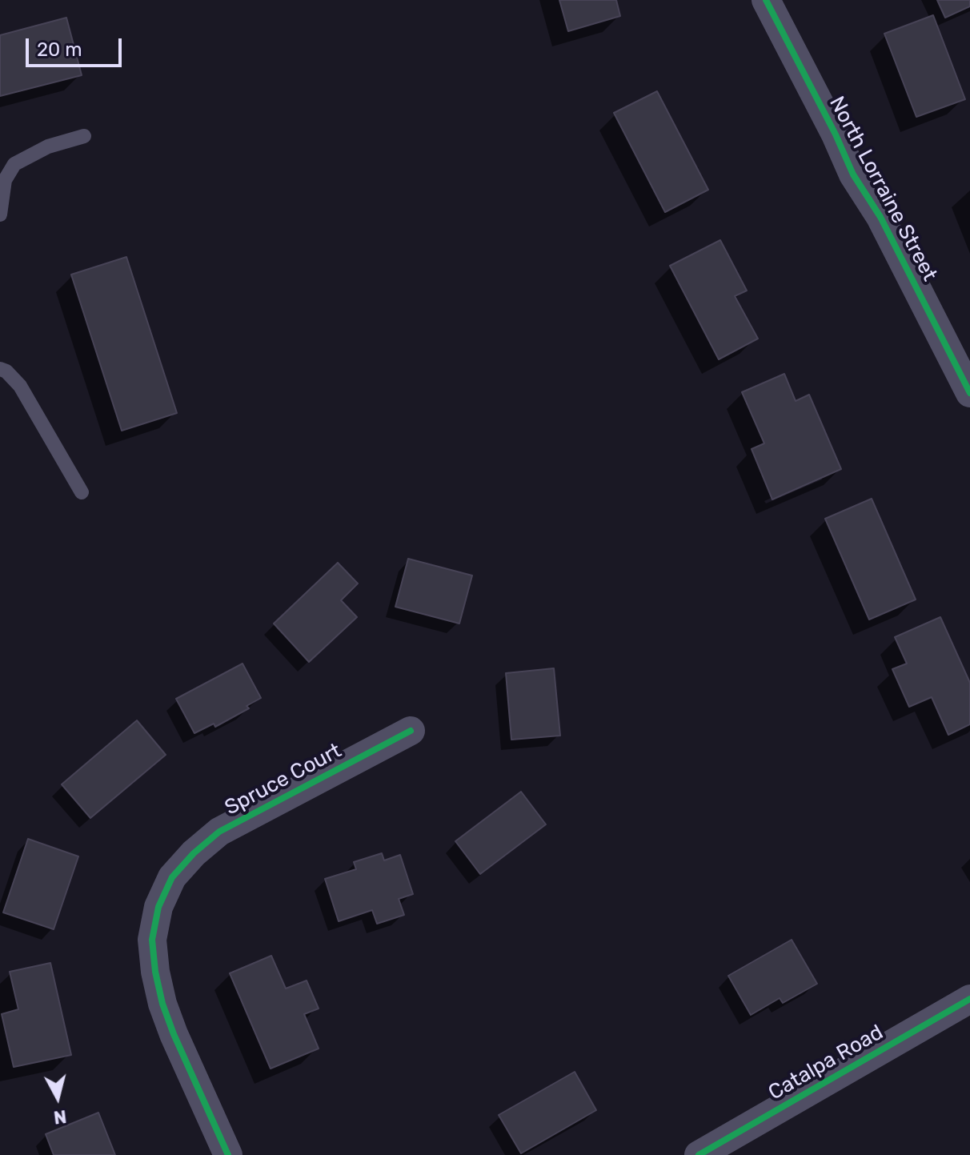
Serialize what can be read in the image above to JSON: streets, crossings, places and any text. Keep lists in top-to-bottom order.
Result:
{
  "streets": {
    "street": ["North Lorraine Street", "Spruce Court", "Catalpa Road"]
  },
  "scale_bar": "20 m",
  "north": "bottom"
}
